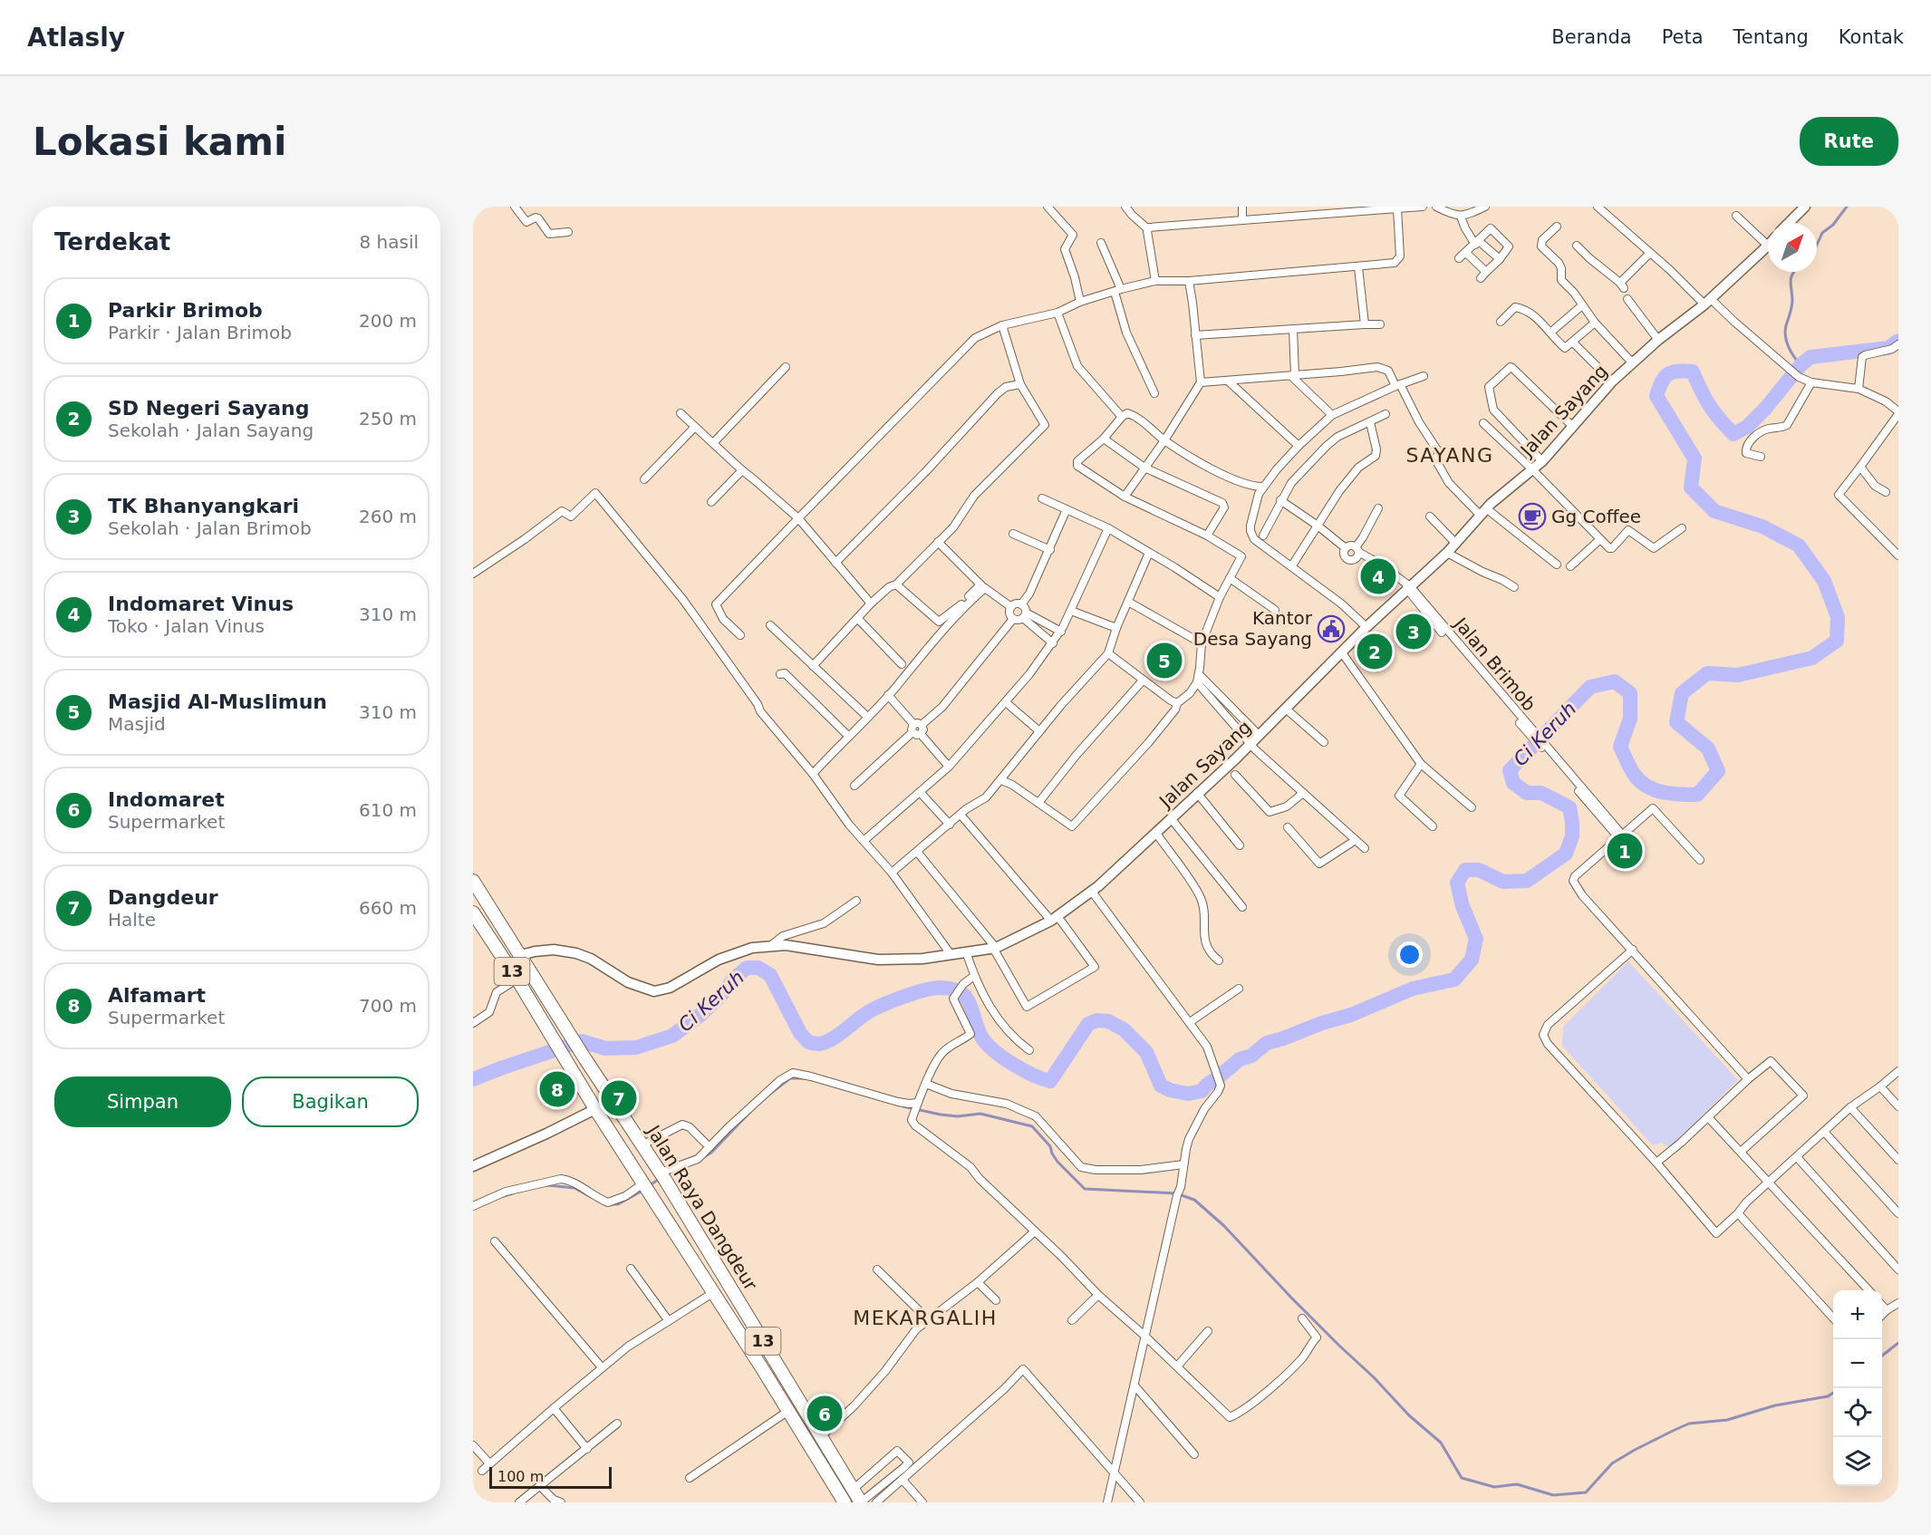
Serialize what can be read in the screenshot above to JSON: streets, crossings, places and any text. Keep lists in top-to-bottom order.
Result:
{
  "streets": {
    "highway": ["13", "Jalan Raya Dangdeur"],
    "main road": ["Jalan Sayang"],
    "street": ["Jalan Brimob"]
  },
  "crossings": [
    ["Jalan Sayang", "Jalan Brimob"],
    ["Jalan Sayang", "Jalan Raya Dangdeur"]
  ],
  "districts": ["SAYANG", "MEKARGALIH"],
  "water": ["Ci Keruh"],
  "places": {
    "cafe": ["Gg Coffee"],
    "public building": ["Kantor Desa Sayang"]
  },
  "scale_bar": "100 m",
  "north": "top right",
  "page": {
    "header": "Atlasly",
    "nav": [
      "Beranda",
      "Peta",
      "Tentang",
      "Kontak"
    ],
    "buttons": [
      "Rute",
      ["Simpan", "Bagikan"]
    ],
    "title": "Lokasi kami",
    "heading": ["Terdekat", "8 hasil"],
    "list": [
      {
        "mark": "1",
        "name": "Parkir Brimob",
        "note": "Parkir · Jalan Brimob",
        "value": "200 m"
      },
      {
        "mark": "2",
        "name": "SD Negeri Sayang",
        "note": "Sekolah · Jalan Sayang",
        "value": "250 m"
      },
      {
        "mark": "3",
        "name": "TK Bhanyangkari",
        "note": "Sekolah · Jalan Brimob",
        "value": "260 m"
      },
      {
        "mark": "4",
        "name": "Indomaret Vinus",
        "note": "Toko · Jalan Vinus",
        "value": "310 m"
      },
      {
        "mark": "5",
        "name": "Masjid Al-Muslimun",
        "note": "Masjid",
        "value": "310 m"
      },
      {
        "mark": "6",
        "name": "Indomaret",
        "note": "Supermarket",
        "value": "610 m"
      },
      {
        "mark": "7",
        "name": "Dangdeur",
        "note": "Halte",
        "value": "660 m"
      },
      {
        "mark": "8",
        "name": "Alfamart",
        "note": "Supermarket",
        "value": "700 m"
      }
    ],
    "pins": [
      "4",
      "3",
      "2",
      "5",
      "1",
      "8",
      "7",
      "6"
    ],
    "map_buttons": ["+", "−"],
    "scale": "100 m"
  }
}
